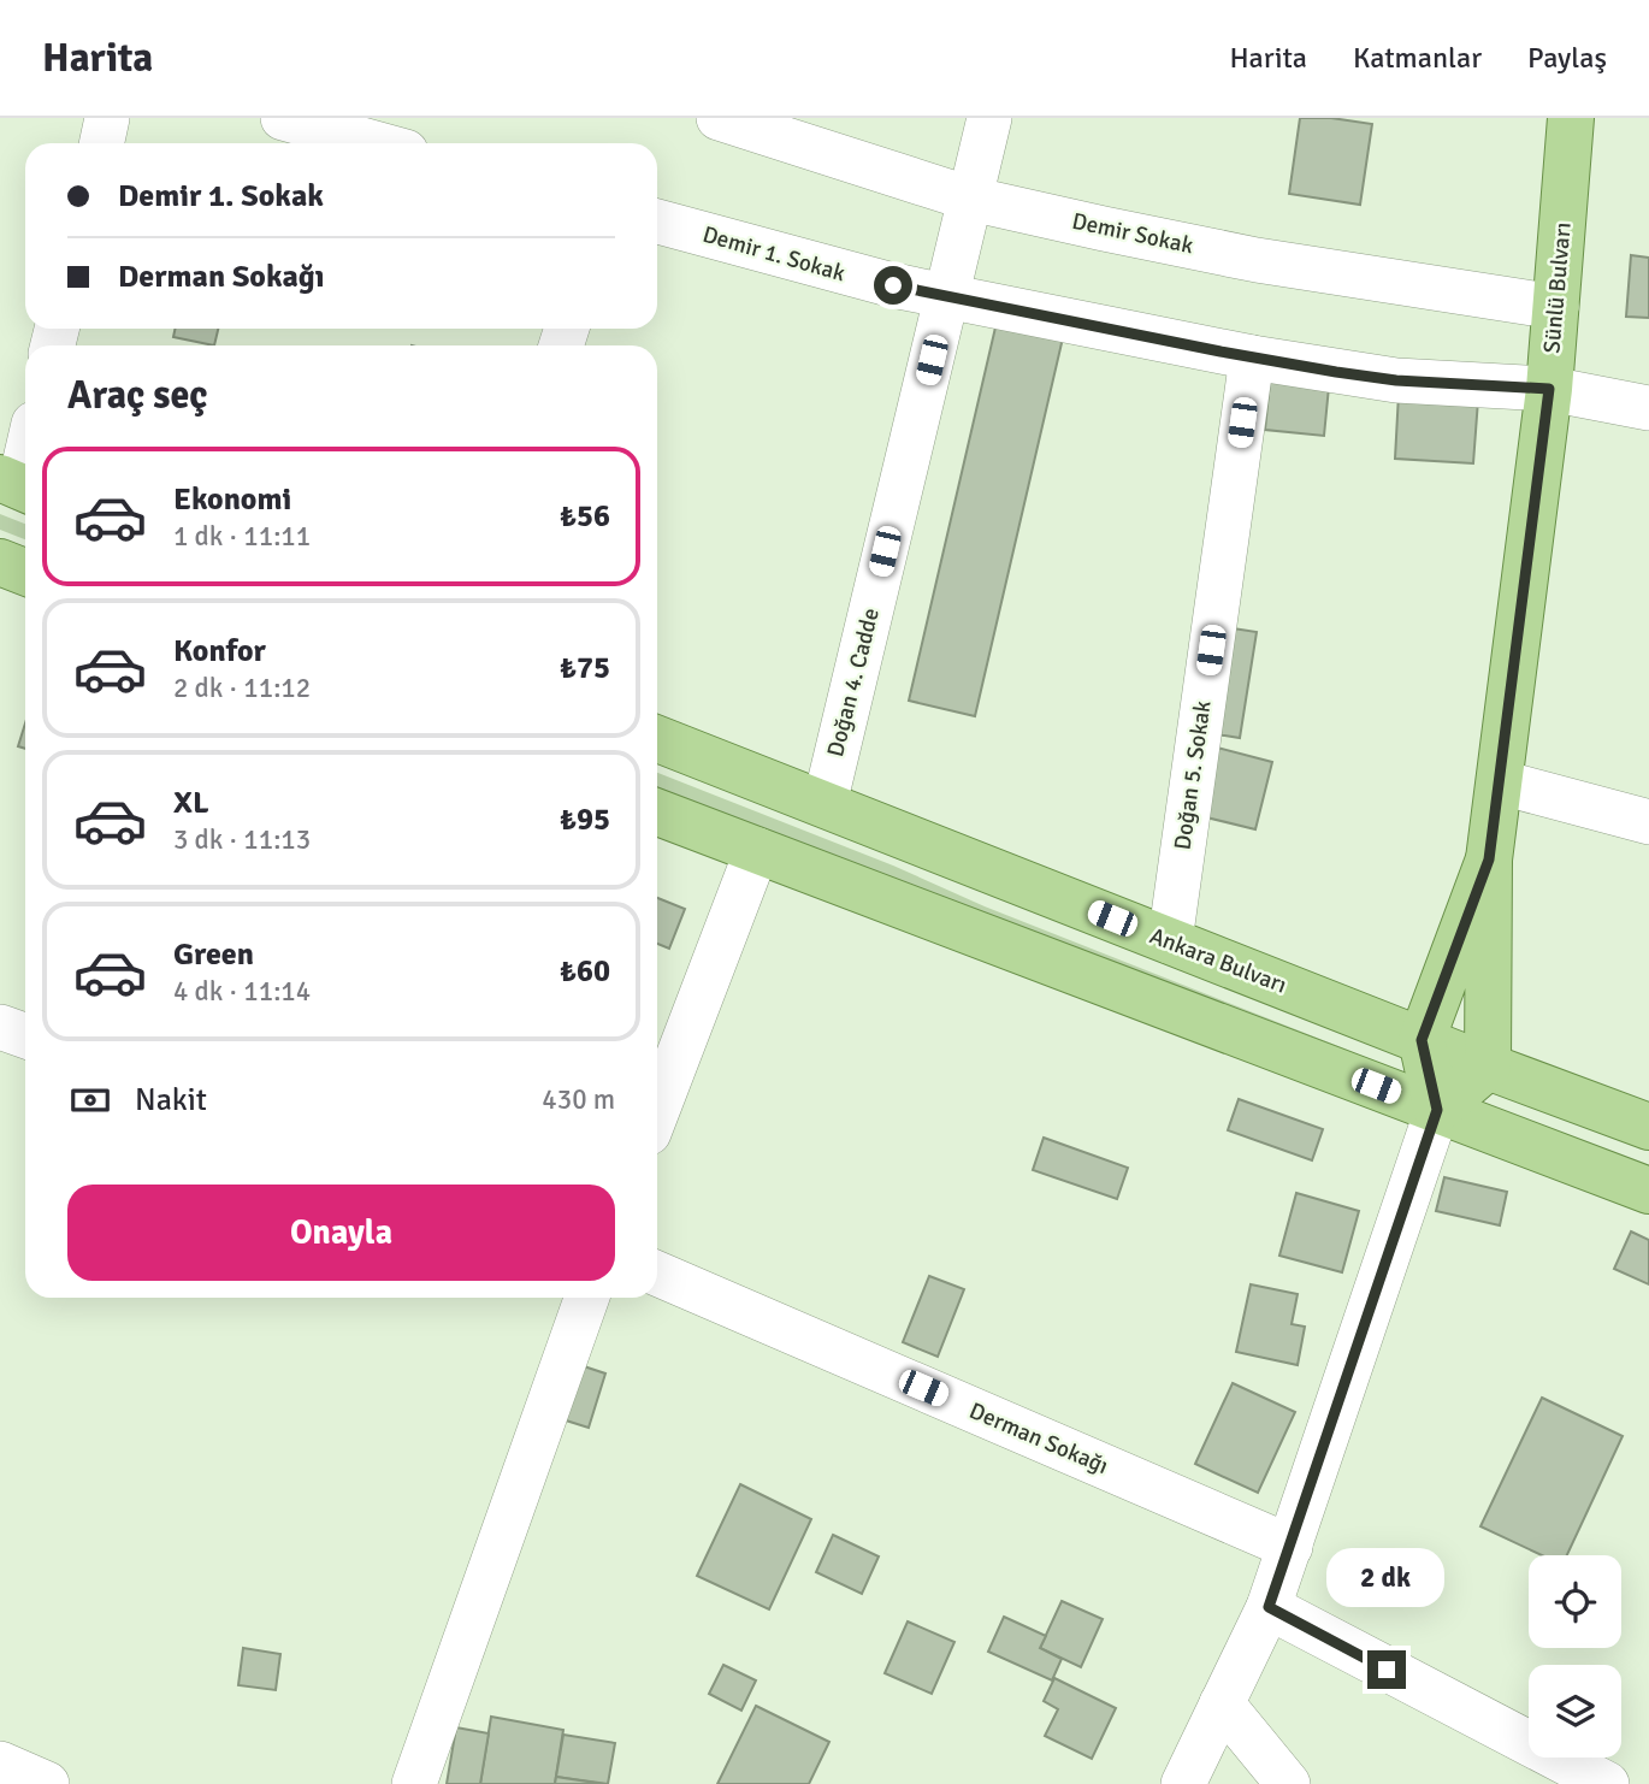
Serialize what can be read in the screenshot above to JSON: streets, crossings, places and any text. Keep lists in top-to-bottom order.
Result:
{
  "streets": {
    "main road": ["Sünlü Bulvarı", "Ankara Bulvarı"],
    "street": [
      "Demir Sokak",
      "Demir 1. Sokak",
      "Doğan 4. Cadde",
      "Doğan 5. Sokak",
      "Derman Sokağı"
    ]
  },
  "crossings": [
    ["Demir Sokak", "Sünlü Bulvarı"],
    ["Demir Sokak", "Doğan 4. Cadde"],
    ["Demir 1. Sokak", "Sünlü Bulvarı"],
    ["Demir 1. Sokak", "Doğan 4. Cadde"],
    ["Demir 1. Sokak", "Doğan 5. Sokak"],
    ["Sünlü Bulvarı", "Ankara Bulvarı"],
    ["Doğan 4. Cadde", "Ankara Bulvarı"],
    ["Doğan 5. Sokak", "Ankara Bulvarı"]
  ],
  "page": {
    "header": "Harita",
    "nav": ["Harita", "Katmanlar", "Paylaş"],
    "banner": ["Demir 1. Sokak", "Derman Sokağı"],
    "heading": "Araç seç",
    "list": [
      {
        "name": "Ekonomi",
        "note": "1 dk · 11:11",
        "value": "₺56"
      },
      {
        "name": "Konfor",
        "note": "2 dk · 11:12",
        "value": "₺75"
      },
      {
        "name": "XL",
        "note": "3 dk · 11:13",
        "value": "₺95"
      },
      {
        "name": "Green",
        "note": "4 dk · 11:14",
        "value": "₺60"
      }
    ],
    "pay": ["Nakit", "430 m"],
    "buttons": "Onayla",
    "bubble": "2 dk"
  }
}
